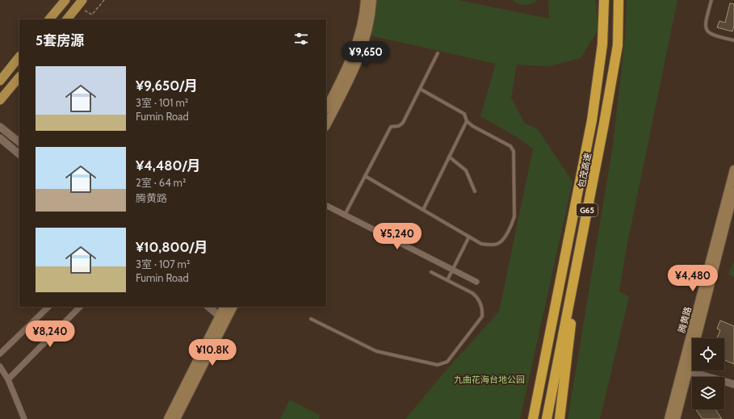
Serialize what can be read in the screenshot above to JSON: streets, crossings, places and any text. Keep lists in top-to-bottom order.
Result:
{
  "streets": {
    "highway": ["包茂高速", "G65"],
    "main road": ["腾黄路"]
  },
  "parks": ["九曲花海台地公园"],
  "page": {
    "heading": "5套房源",
    "price": [
      "¥9,650",
      "¥5,240",
      "¥4,480",
      "¥8,240",
      "¥10.8K"
    ],
    "list": [
      {
        "name": "¥9,650/月",
        "note": "3室 · 101 m² · Fumin Road"
      },
      {
        "name": "¥4,480/月",
        "note": "2室 · 64 m² · 腾黄路"
      },
      {
        "name": "¥10,800/月",
        "note": "3室 · 107 m² · Fumin Road"
      }
    ]
  }
}
